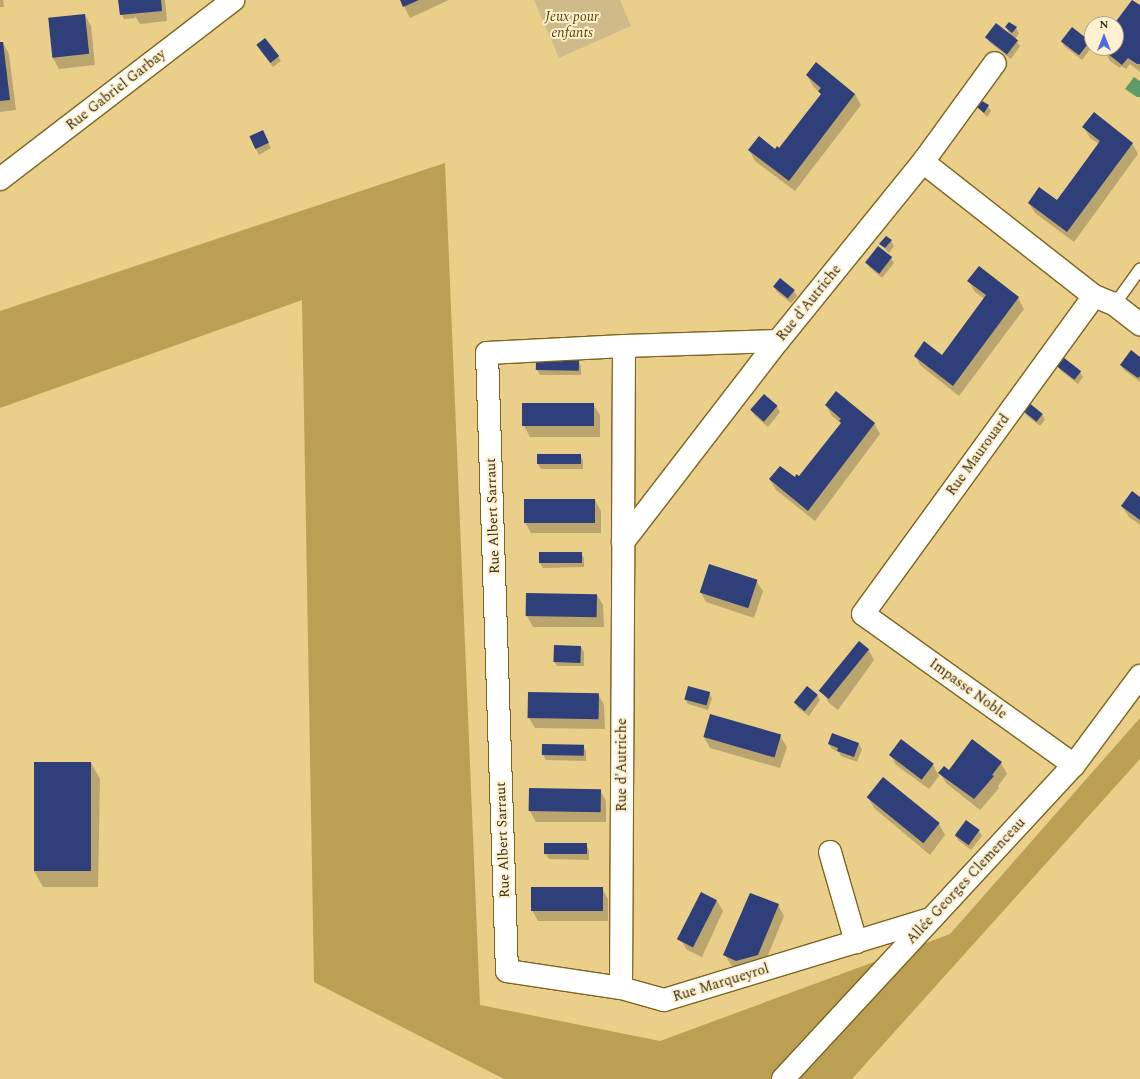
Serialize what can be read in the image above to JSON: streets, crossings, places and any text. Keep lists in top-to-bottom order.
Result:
{
  "streets": {
    "street": [
      "Rue Gabriel Garbay",
      "Rue d'Autriche",
      "Rue Maurouard",
      "Rue Albert Sarraut",
      "Impasse Noble",
      "Allée Georges Clemenceau",
      "Rue Marqueyrol"
    ]
  },
  "crossings": [
    ["Rue d'Autriche", "Rue Albert Sarraut"],
    ["Rue d'Autriche", "Rue Marqueyrol"],
    ["Rue Maurouard", "Impasse Noble"],
    ["Rue Albert Sarraut", "Rue Marqueyrol"],
    ["Impasse Noble", "Allée Georges Clemenceau"],
    ["Allée Georges Clemenceau", "Rue Marqueyrol"]
  ],
  "parks": ["Jeux pour enfants"],
  "north": "top"
}
